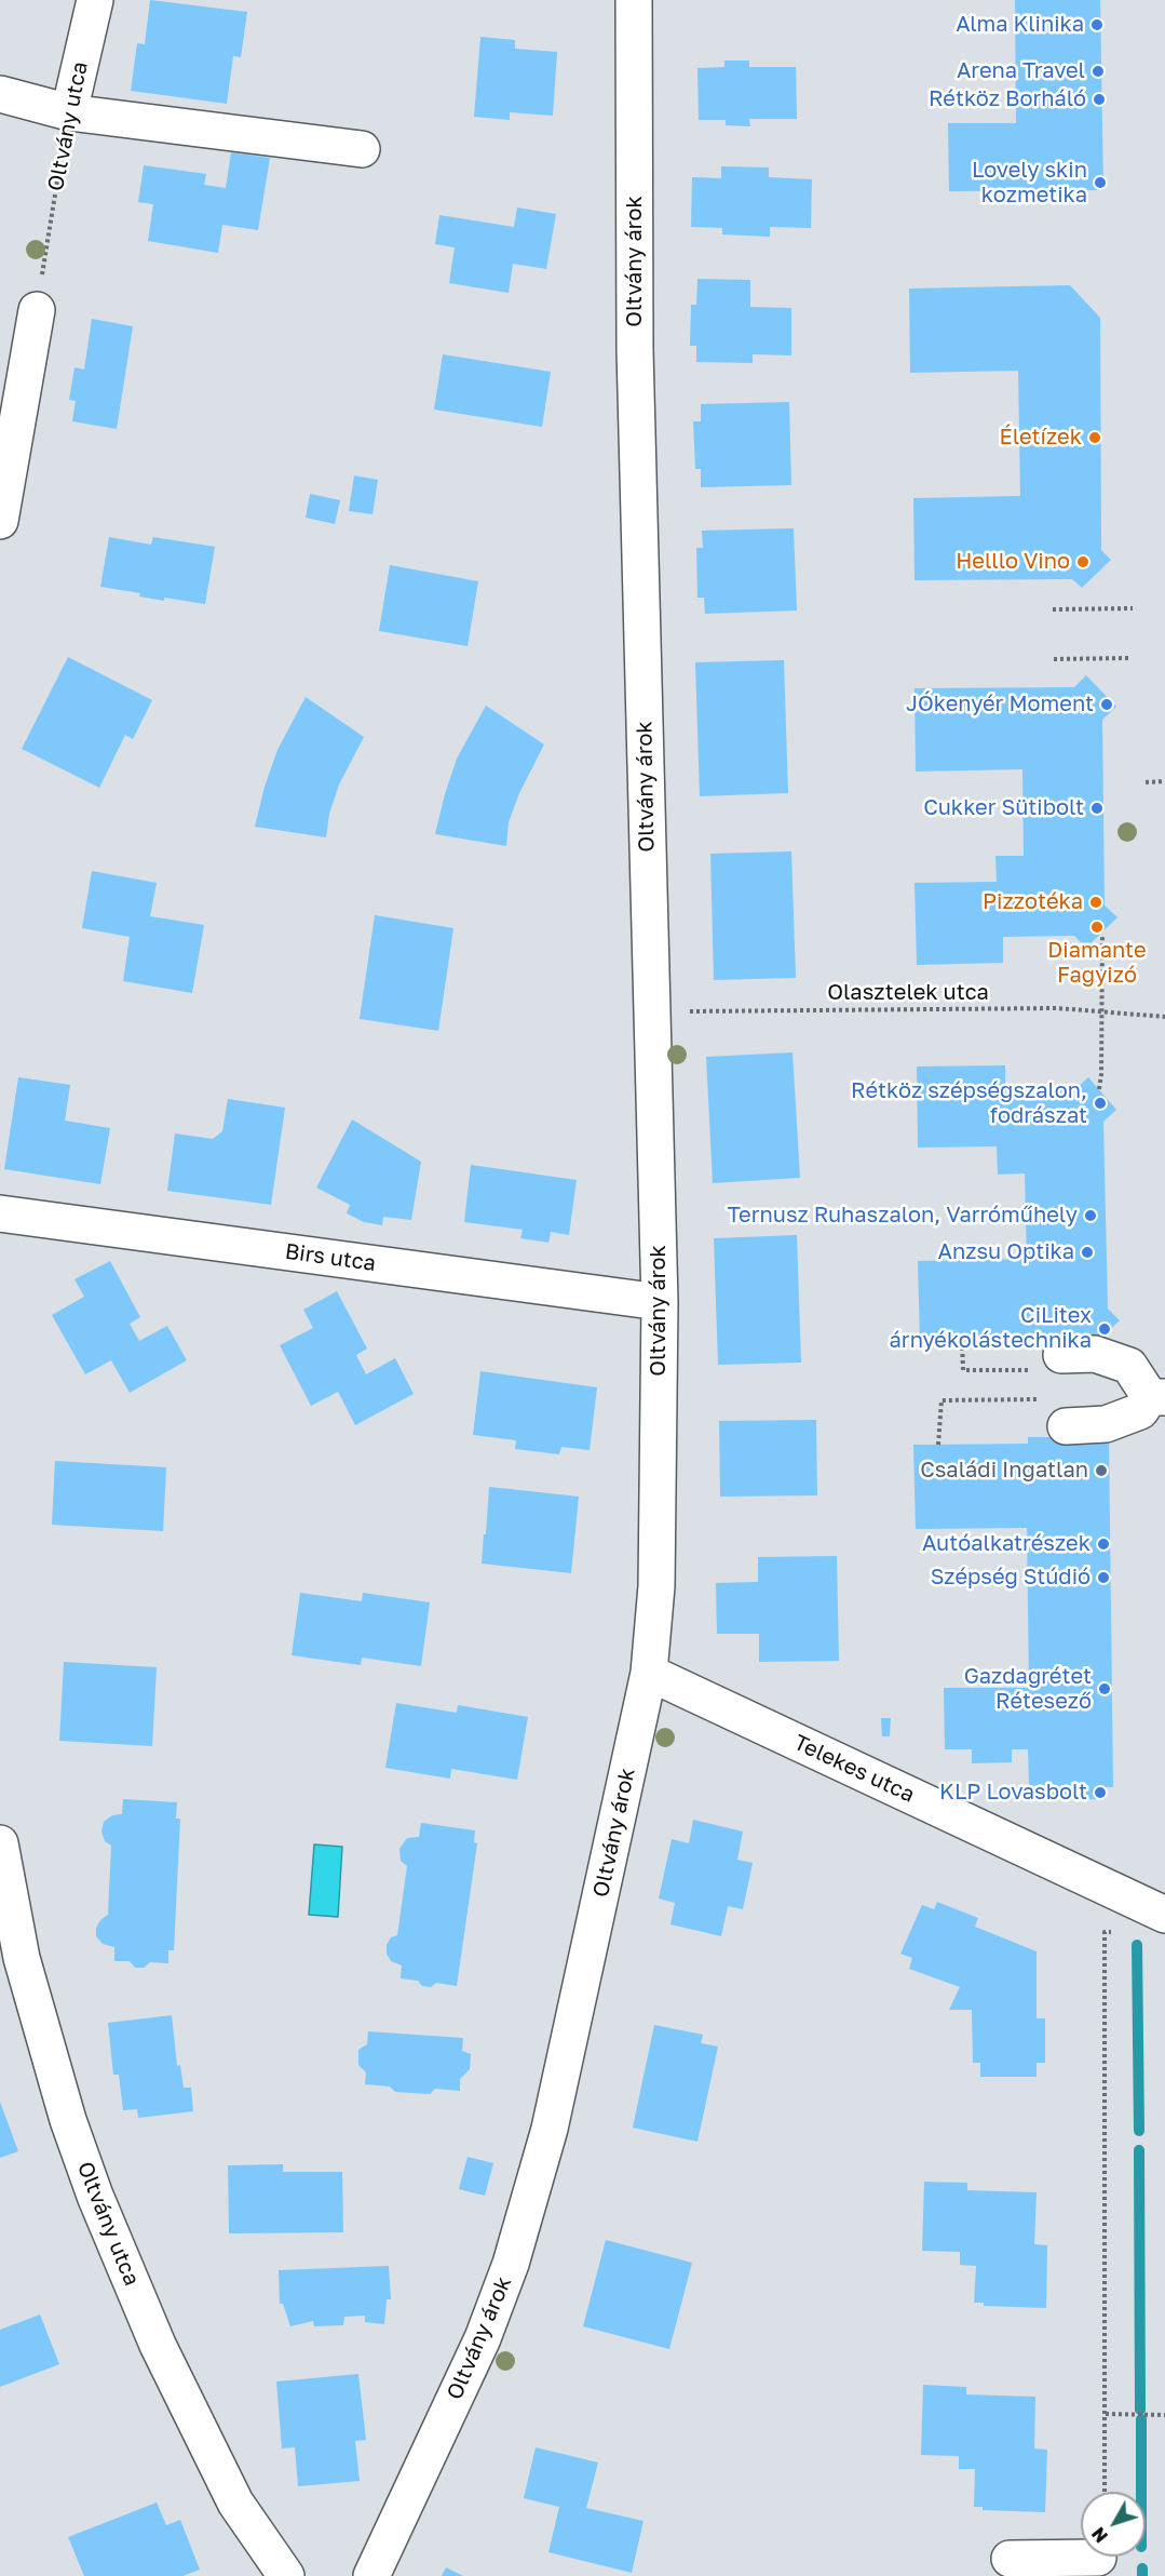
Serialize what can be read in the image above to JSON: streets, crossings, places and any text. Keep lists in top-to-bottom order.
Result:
{
  "streets": {
    "street": [
      "Oltvány utca",
      "Oltvány árok",
      "Birs utca",
      "Telekes utca"
    ],
    "path": ["Olasztelek utca"]
  },
  "crossings": [
    ["Oltvány árok", "Olasztelek utca"],
    ["Oltvány árok", "Birs utca"],
    ["Oltvány árok", "Telekes utca"]
  ],
  "places": [
    "Alma Klinika",
    "Arena Travel",
    "Rétköz Borháló",
    "Lovely skin kozmetika",
    "Életízek",
    "Helllo Vino",
    "JÓkenyér Moment",
    "Cukker Sütibolt",
    "Pizzotéka",
    "Diamante Fagyizó",
    "Rétköz szépségszalon, fodrászat",
    "Ternusz Ruhaszalon, Varróműhely",
    "Anzsu Optika",
    "CiLitex árnyékolástechnika",
    "Családi Ingatlan",
    "Autóalkatrészek",
    "Szépség Stúdió",
    "Gazdagrétet Rétesező",
    "KLP Lovasbolt"
  ],
  "north": "bottom left"
}
